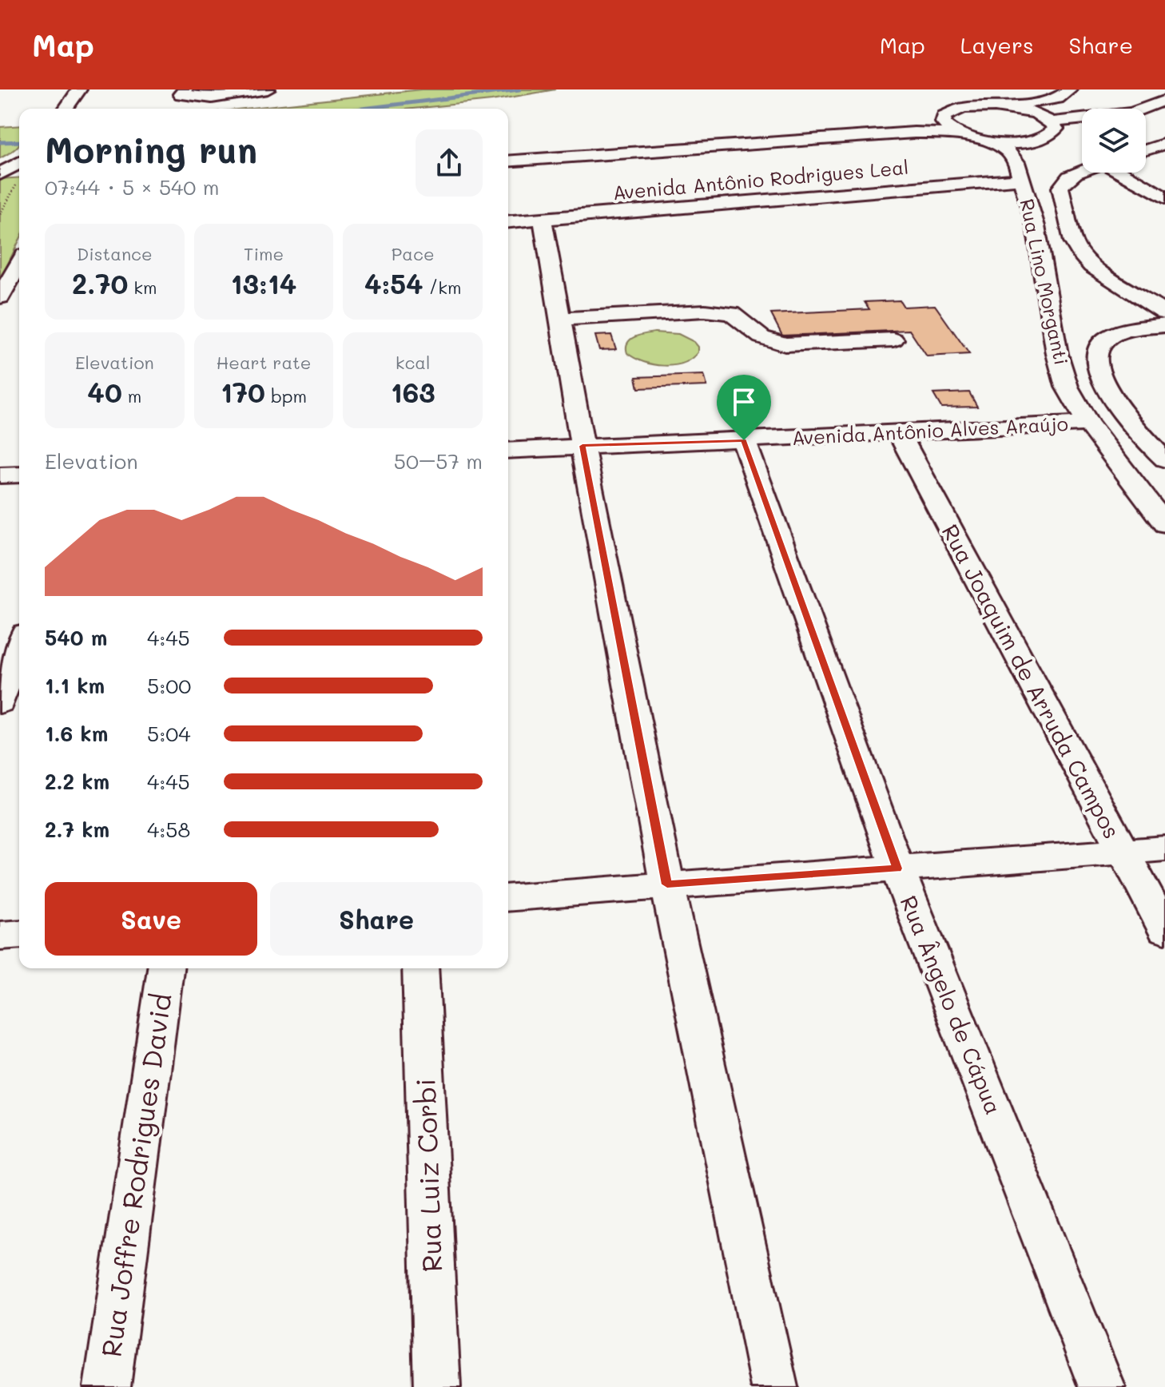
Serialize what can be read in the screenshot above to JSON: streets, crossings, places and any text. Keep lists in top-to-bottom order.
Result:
{
  "streets": {
    "street": [
      "Avenida Antônio Rodrigues Leal",
      "Rua Lino Morganti",
      "Avenida Antônio Alves Araújo",
      "Rua Joaquim de Arruda Campos",
      "Rua Ângelo de Cápua",
      "Rua Joffre Rodrigues David",
      "Rua Luiz Corbi"
    ]
  },
  "crossings": [
    ["Avenida Antônio Rodrigues Leal", "Rua Lino Morganti"],
    ["Rua Lino Morganti", "Avenida Antônio Alves Araújo"],
    ["Avenida Antônio Alves Araújo", "Rua Joaquim de Arruda Campos"],
    ["Avenida Antônio Alves Araújo", "Rua Ângelo de Cápua"]
  ],
  "page": {
    "header": "Map",
    "nav": ["Map", "Layers", "Share"],
    "heading": ["Morning run", "07:44 · 5 × 540 m"],
    "stats": [
      ["Distance", "2.70 km"],
      ["Time", "13:14"],
      ["Pace", "4:54 /km"],
      ["Elevation", "40 m"],
      ["Heart rate", "170 bpm"],
      ["kcal", "163"]
    ],
    "chart": ["Elevation", "50–57 m"],
    "list": [
      {
        "name": "540 m",
        "note": "4:45"
      },
      {
        "name": "1.1 km",
        "note": "5:00"
      },
      {
        "name": "1.6 km",
        "note": "5:04"
      },
      {
        "name": "2.2 km",
        "note": "4:45"
      },
      {
        "name": "2.7 km",
        "note": "4:58"
      }
    ],
    "buttons": ["Save", "Share"]
  }
}
